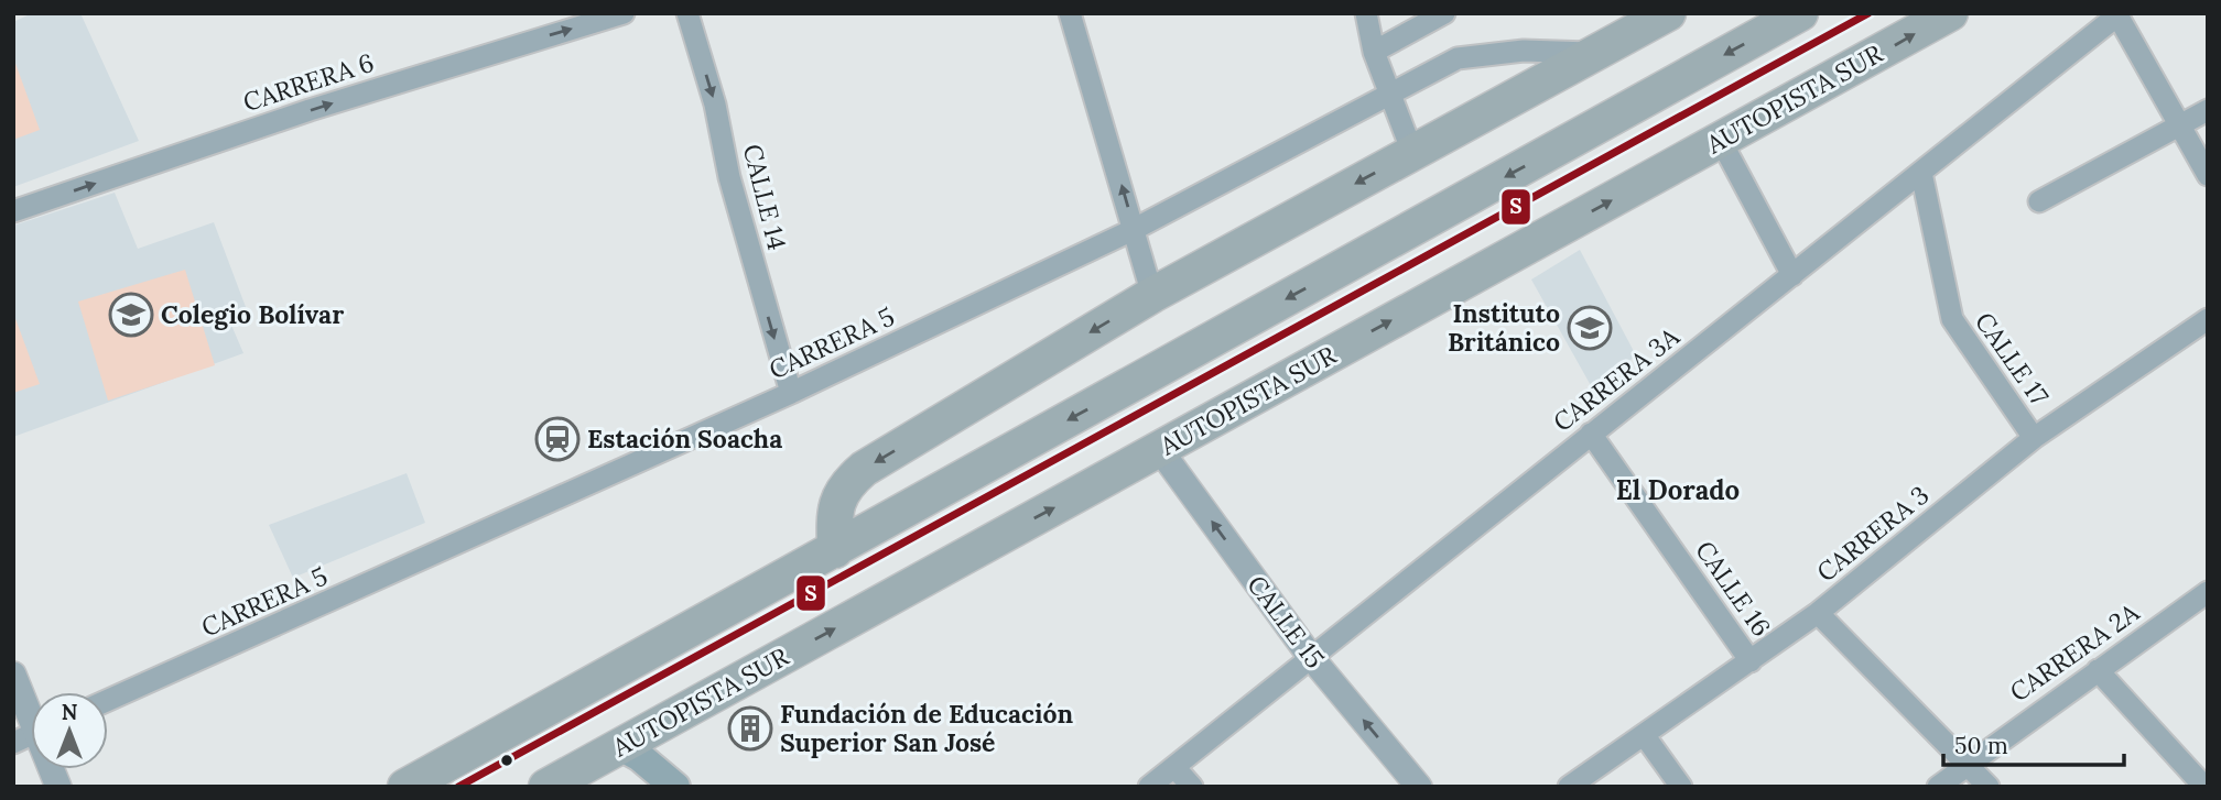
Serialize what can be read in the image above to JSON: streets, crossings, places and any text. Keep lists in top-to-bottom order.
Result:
{
  "streets": {
    "highway": ["AUTOPISTA SUR"],
    "street": [
      "CARRERA 6",
      "CALLE 14",
      "CARRERA 5",
      "CALLE 17",
      "CARRERA 3A",
      "CARRERA 3",
      "CALLE 16",
      "CALLE 15",
      "CARRERA 2A"
    ]
  },
  "crossings": [
    ["AUTOPISTA SUR", "CALLE 15"],
    ["CALLE 14", "CARRERA 5"],
    ["CALLE 17", "CARRERA 3A"],
    ["CALLE 17", "CARRERA 3"],
    ["CARRERA 3A", "CALLE 16"],
    ["CARRERA 3A", "CALLE 15"],
    ["CARRERA 3", "CALLE 16"]
  ],
  "one_way": ["CARRERA 6", "CALLE 14", "CALLE 15"],
  "districts": ["El Dorado"],
  "places": {
    "school or university": ["Colegio Bolívar", "Instituto Británico"],
    "station": ["Estación Soacha"],
    "building": ["Fundación de Educación Superior San José"]
  },
  "lines": ["transit line S"],
  "scale_bar": "50 m",
  "north": "top"
}
